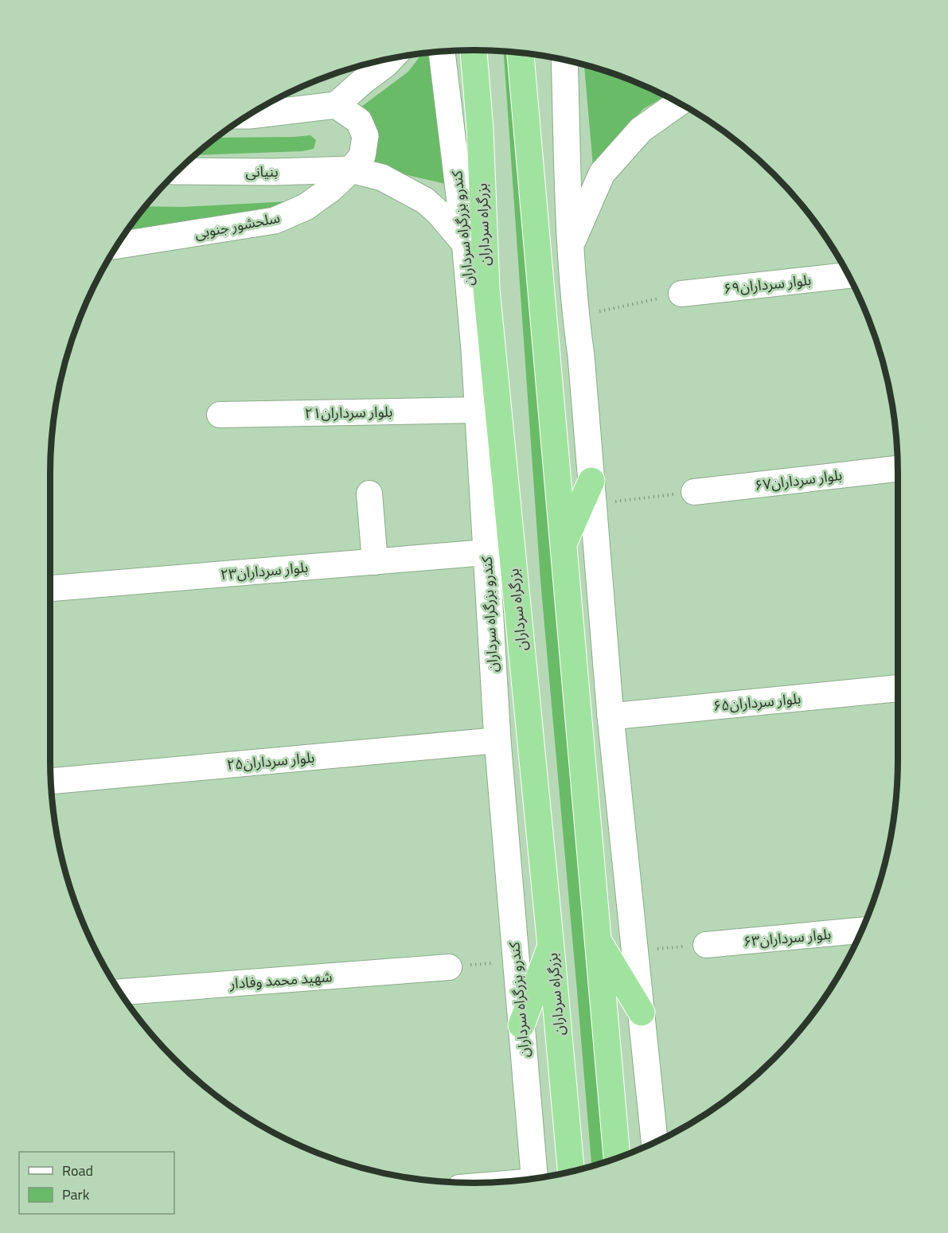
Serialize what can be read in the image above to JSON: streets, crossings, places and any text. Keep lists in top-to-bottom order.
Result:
{
  "streets": {
    "highway": ["بزرگراه سرداران"],
    "main road": [
      "بنیانی",
      "سلحشور جنوبی",
      "کندرو بزرگراه سرداران",
      "بلوار سرداران۶۵"
    ],
    "street": [
      "بلوار سرداران۶۹",
      "بلوار سرداران۲۱",
      "بلوار سرداران۶۷",
      "بلوار سرداران۲۳",
      "بلوار سرداران۲۵",
      "بلوار سرداران۶۳",
      "شهید محمد وفادار"
    ]
  },
  "crossings": [
    ["بنیانی", "سلحشور جنوبی"],
    ["بنیانی", "کندرو بزرگراه سرداران"],
    ["کندرو بزرگراه سرداران", "بلوار سرداران۲۱"],
    ["کندرو بزرگراه سرداران", "بلوار سرداران۲۳"],
    ["کندرو بزرگراه سرداران", "بلوار سرداران۲۵"]
  ],
  "legend": ["Road", "Park"]
}
